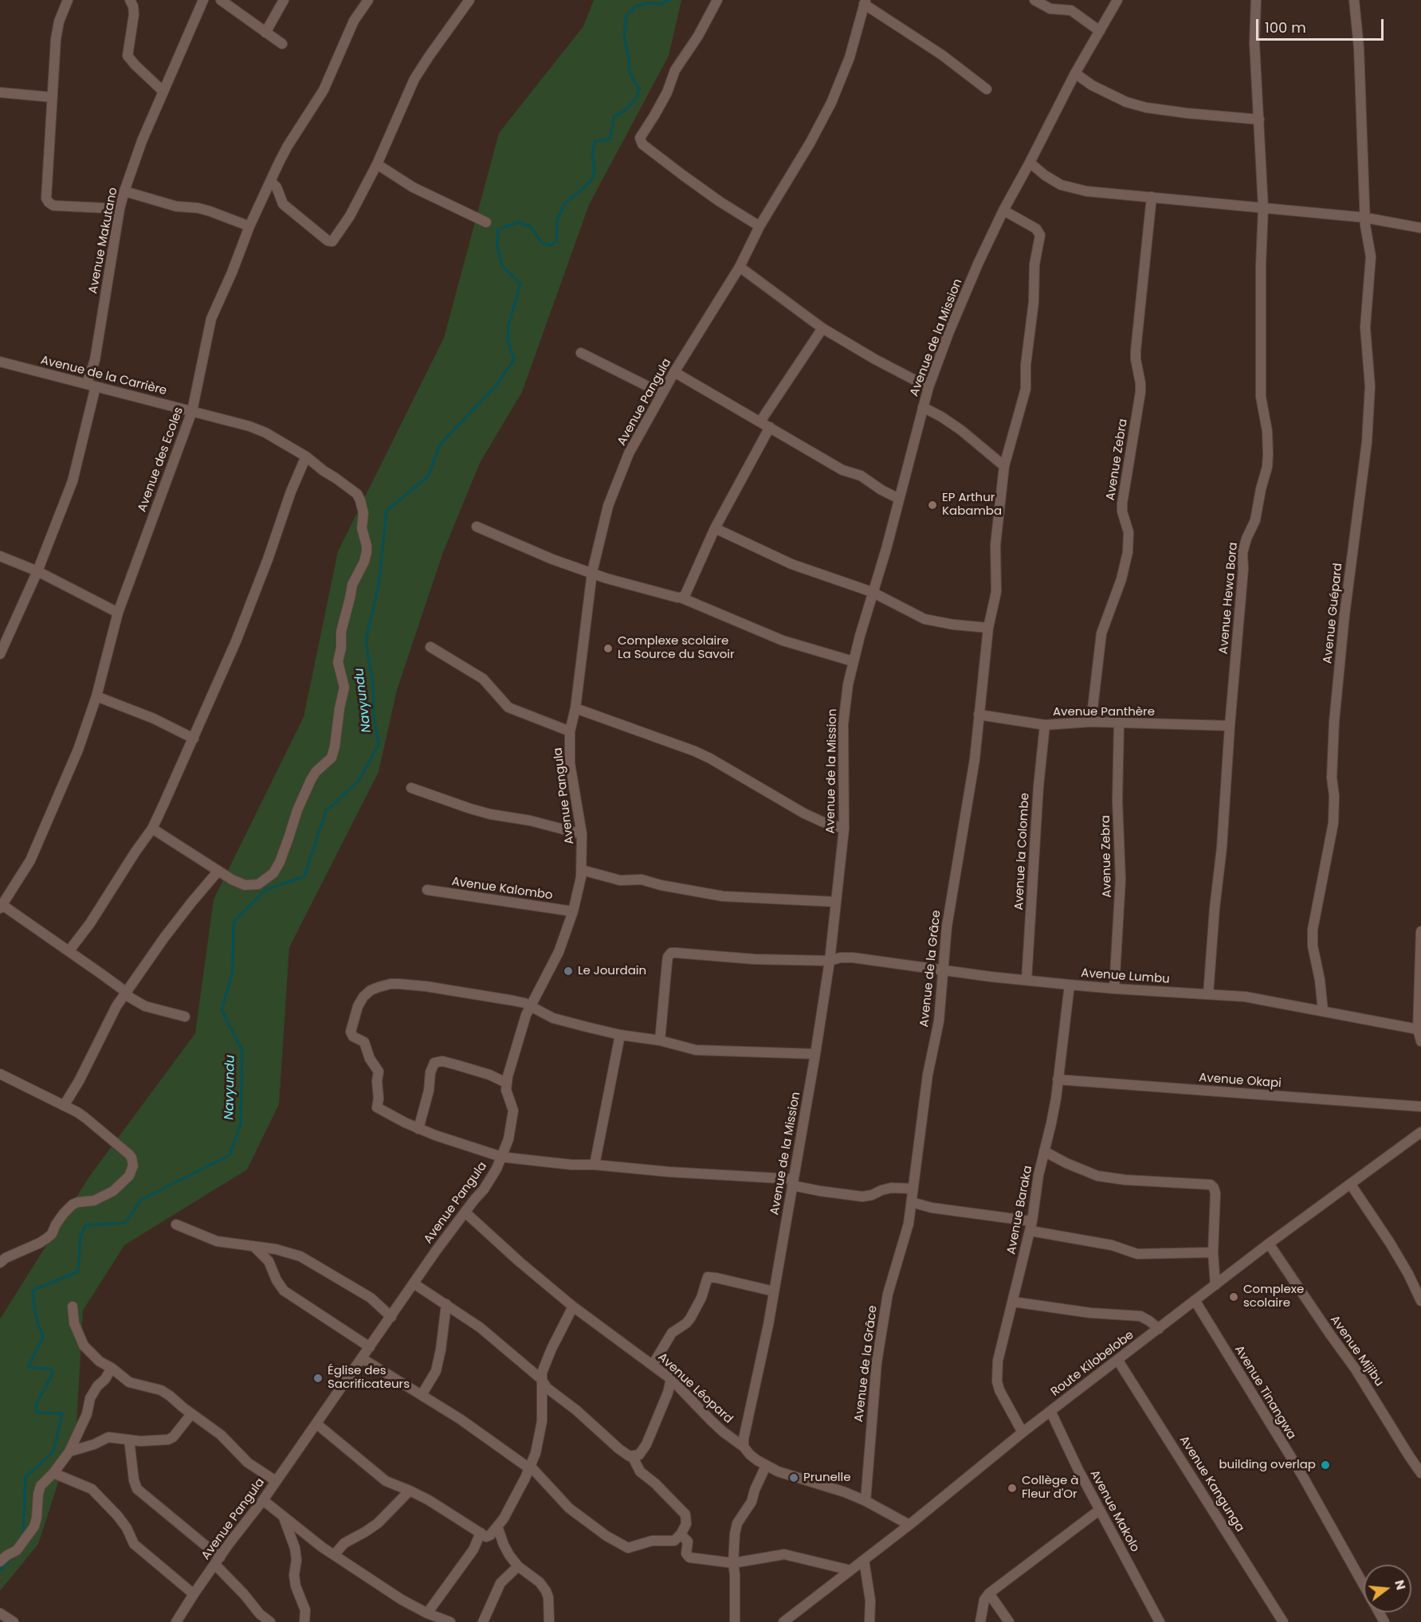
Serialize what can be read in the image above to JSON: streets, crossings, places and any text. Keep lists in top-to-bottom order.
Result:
{
  "streets": {
    "street": [
      "Avenue Makutano",
      "Avenue de la Mission",
      "Avenue de la Carrière",
      "Avenue Pangula",
      "Avenue des Ecoles",
      "Avenue Zebra",
      "Avenue Hewa Bora",
      "Avenue Guépard",
      "Avenue Panthère",
      "Avenue la Colombe",
      "Avenue Kalombo",
      "Avenue de la Grâce",
      "Avenue Lumbu",
      "Avenue Okapi",
      "Avenue Baraka",
      "Avenue Mijibu",
      "Route Kilobelobe",
      "Avenue Léopard",
      "Avenue Tinangwa",
      "Avenue Kangunga",
      "Avenue Makolo"
    ]
  },
  "crossings": [
    ["Avenue Makutano", "Avenue de la Carrière"],
    ["Avenue de la Mission", "Avenue de la Grâce"],
    ["Avenue de la Mission", "Avenue Lumbu"],
    ["Avenue de la Mission", "Avenue Léopard"],
    ["Avenue de la Carrière", "Avenue des Ecoles"],
    ["Avenue Pangula", "Avenue Kalombo"],
    ["Avenue Pangula", "Avenue Léopard"],
    ["Avenue Zebra", "Avenue Panthère"],
    ["Avenue Zebra", "Avenue Lumbu"],
    ["Avenue Hewa Bora", "Avenue Panthère"],
    ["Avenue Hewa Bora", "Avenue Lumbu"],
    ["Avenue Guépard", "Avenue Lumbu"],
    ["Avenue Panthère", "Avenue la Colombe"],
    ["Avenue Panthère", "Avenue de la Grâce"],
    ["Avenue la Colombe", "Avenue Lumbu"],
    ["Avenue de la Grâce", "Avenue Lumbu"],
    ["Avenue de la Grâce", "Avenue Léopard"],
    ["Avenue Lumbu", "Avenue Baraka"],
    ["Avenue Okapi", "Avenue Baraka"],
    ["Avenue Baraka", "Route Kilobelobe"],
    ["Avenue Mijibu", "Route Kilobelobe"],
    ["Route Kilobelobe", "Avenue Léopard"],
    ["Route Kilobelobe", "Avenue Tinangwa"],
    ["Route Kilobelobe", "Avenue Kangunga"],
    ["Route Kilobelobe", "Avenue Makolo"]
  ],
  "water": ["Navyundu"],
  "places": [
    "EP Arthur Kabamba",
    "Complexe scolaire La Source du Savoir",
    "Le Jourdain",
    "Complexe scolaire",
    "Église des Sacrificateurs",
    "building overlap",
    "Prunelle",
    "Collège à Fleur d'Or"
  ],
  "scale_bar": "100 m",
  "north": "right"
}
